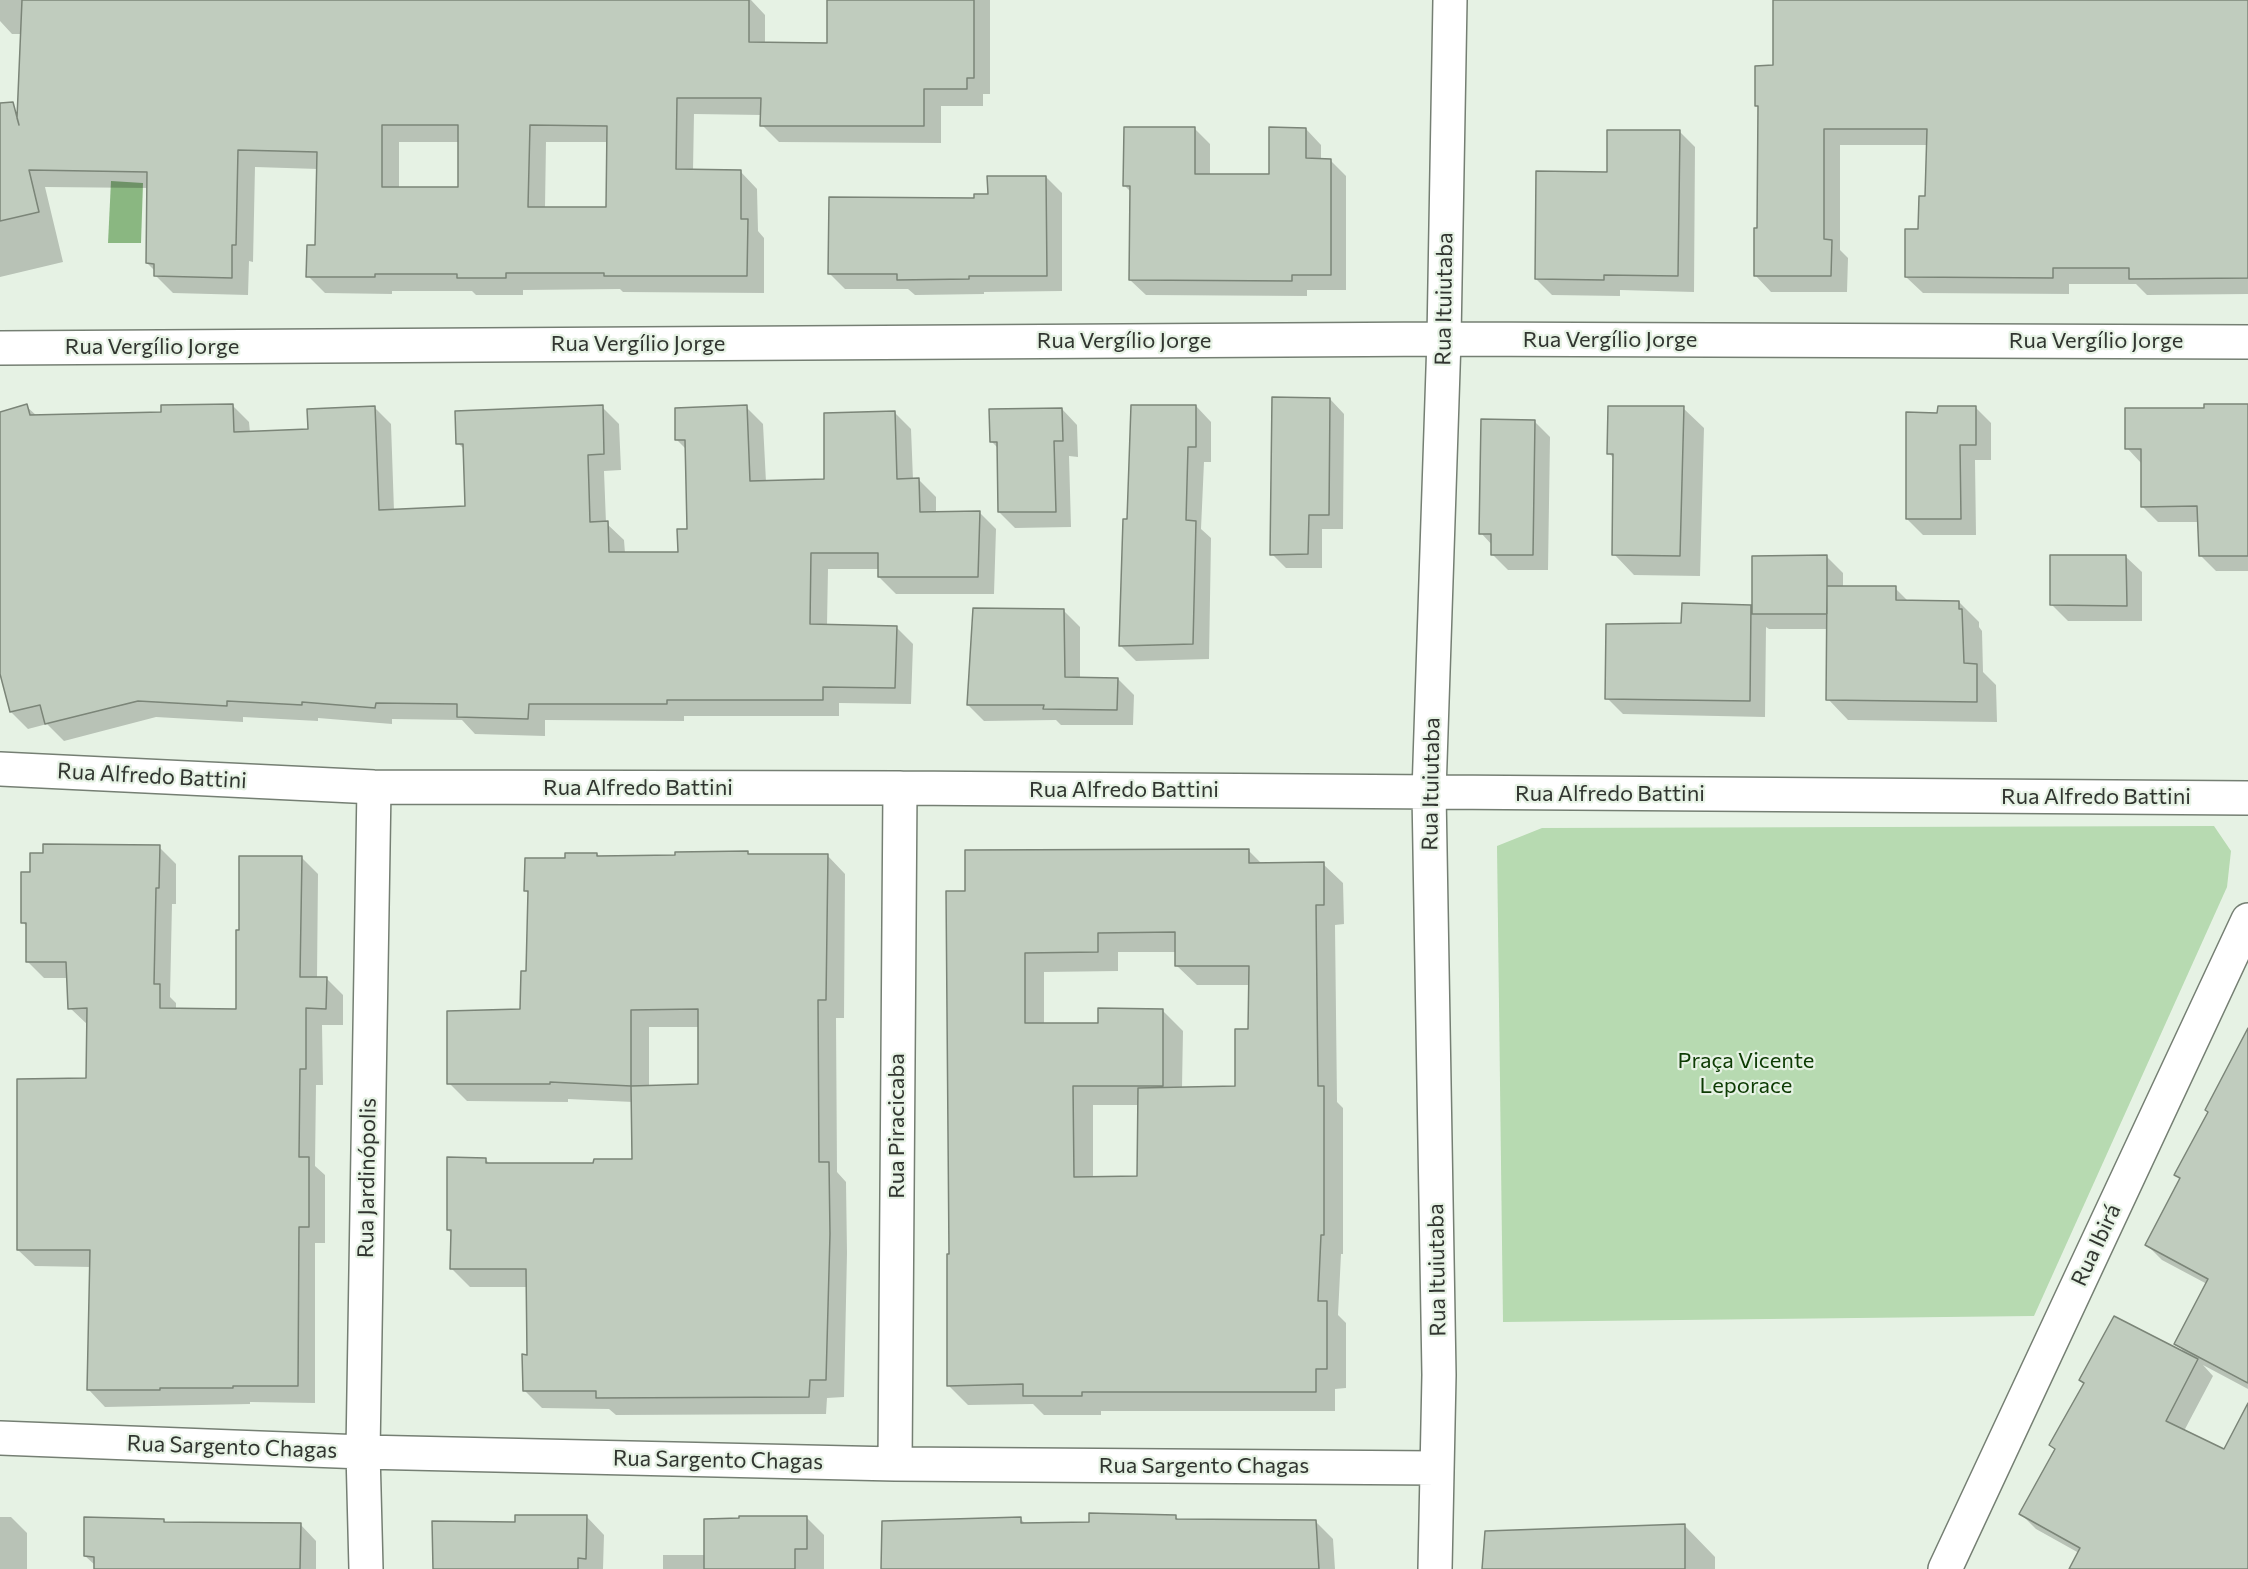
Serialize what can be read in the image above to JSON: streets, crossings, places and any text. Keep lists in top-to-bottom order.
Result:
{
  "streets": {
    "street": [
      "Rua Ituiutaba",
      "Rua Vergílio Jorge",
      "Rua Alfredo Battini",
      "Rua Piracicaba",
      "Rua Jardinópolis",
      "Rua Ibirá",
      "Rua Sargento Chagas"
    ]
  },
  "crossings": [
    ["Rua Ituiutaba", "Rua Vergílio Jorge"],
    ["Rua Ituiutaba", "Rua Alfredo Battini"],
    ["Rua Ituiutaba", "Rua Sargento Chagas"],
    ["Rua Alfredo Battini", "Rua Piracicaba"],
    ["Rua Alfredo Battini", "Rua Jardinópolis"],
    ["Rua Piracicaba", "Rua Sargento Chagas"],
    ["Rua Jardinópolis", "Rua Sargento Chagas"]
  ],
  "parks": ["Praça Vicente Leporace"]
}
